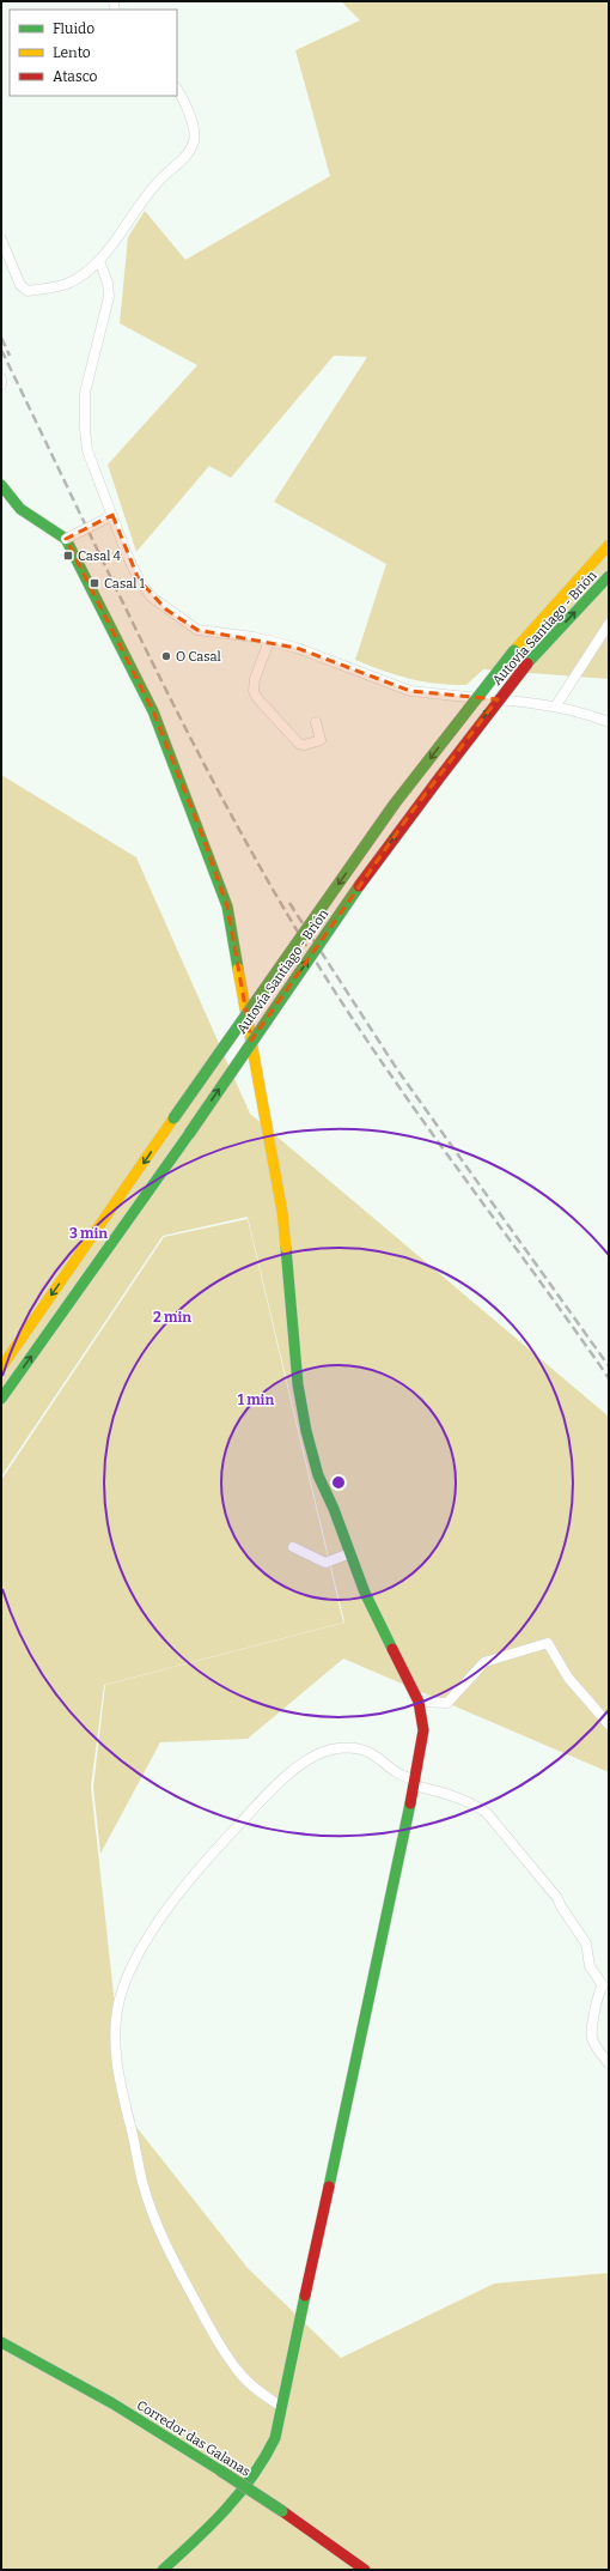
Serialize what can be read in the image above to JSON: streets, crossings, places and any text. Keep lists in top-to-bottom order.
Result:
{
  "streets": {
    "main road": ["Autovía Santiago - Brión", "Corredor das Galanas"]
  },
  "places": {
    "transit": ["Casal 4", "Casal 1"],
    "other": ["O Casal"]
  },
  "legend": ["Fluido", "Lento", "Atasco"],
  "rings": ["3 min", "2 min", "1 min"]
}
